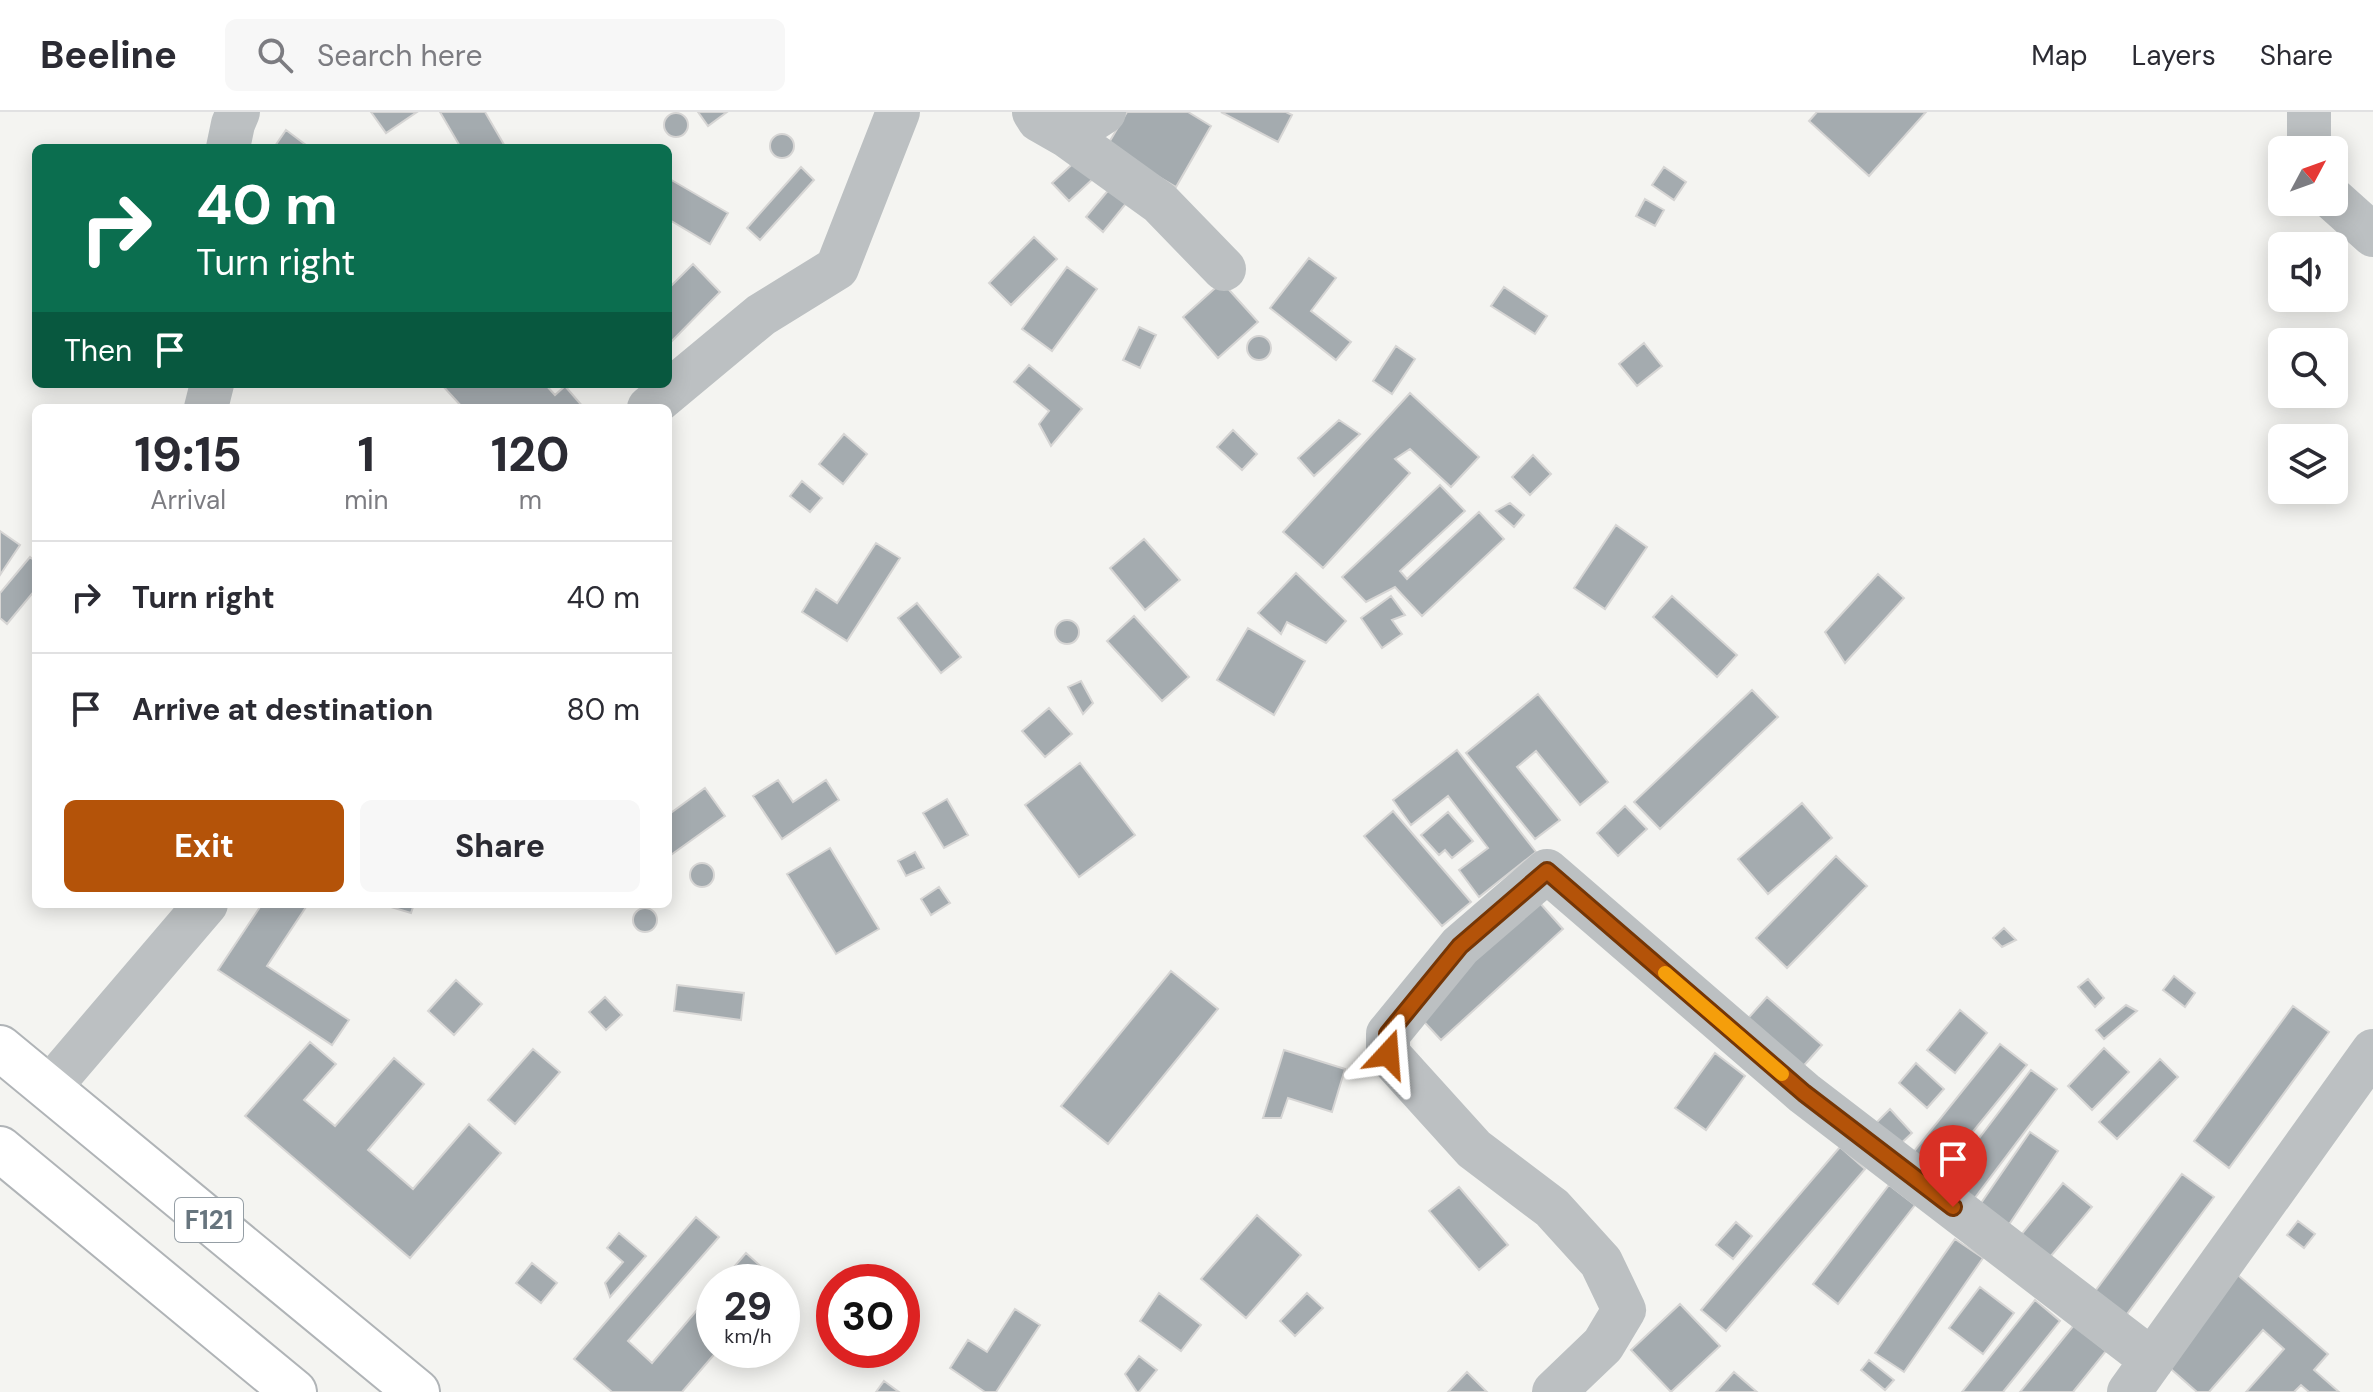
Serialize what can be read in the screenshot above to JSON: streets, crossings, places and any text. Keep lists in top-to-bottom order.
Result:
{
  "streets": {
    "main road": ["F121"]
  },
  "north": "top right",
  "page": {
    "header": "Beeline",
    "search": "Search here",
    "nav": ["Map", "Layers", "Share"],
    "turn": ["40 m", "Turn right"],
    "then": "Then",
    "eta": [
      "19:15",
      "Arrival",
      "1",
      "min",
      "120",
      "m"
    ],
    "list": [
      {
        "name": "Turn right",
        "value": "40 m"
      },
      {
        "name": "Arrive at destination",
        "value": "80 m"
      }
    ],
    "buttons": ["Exit", "Share"],
    "speed": "29 km/h",
    "limit": "30"
  }
}
